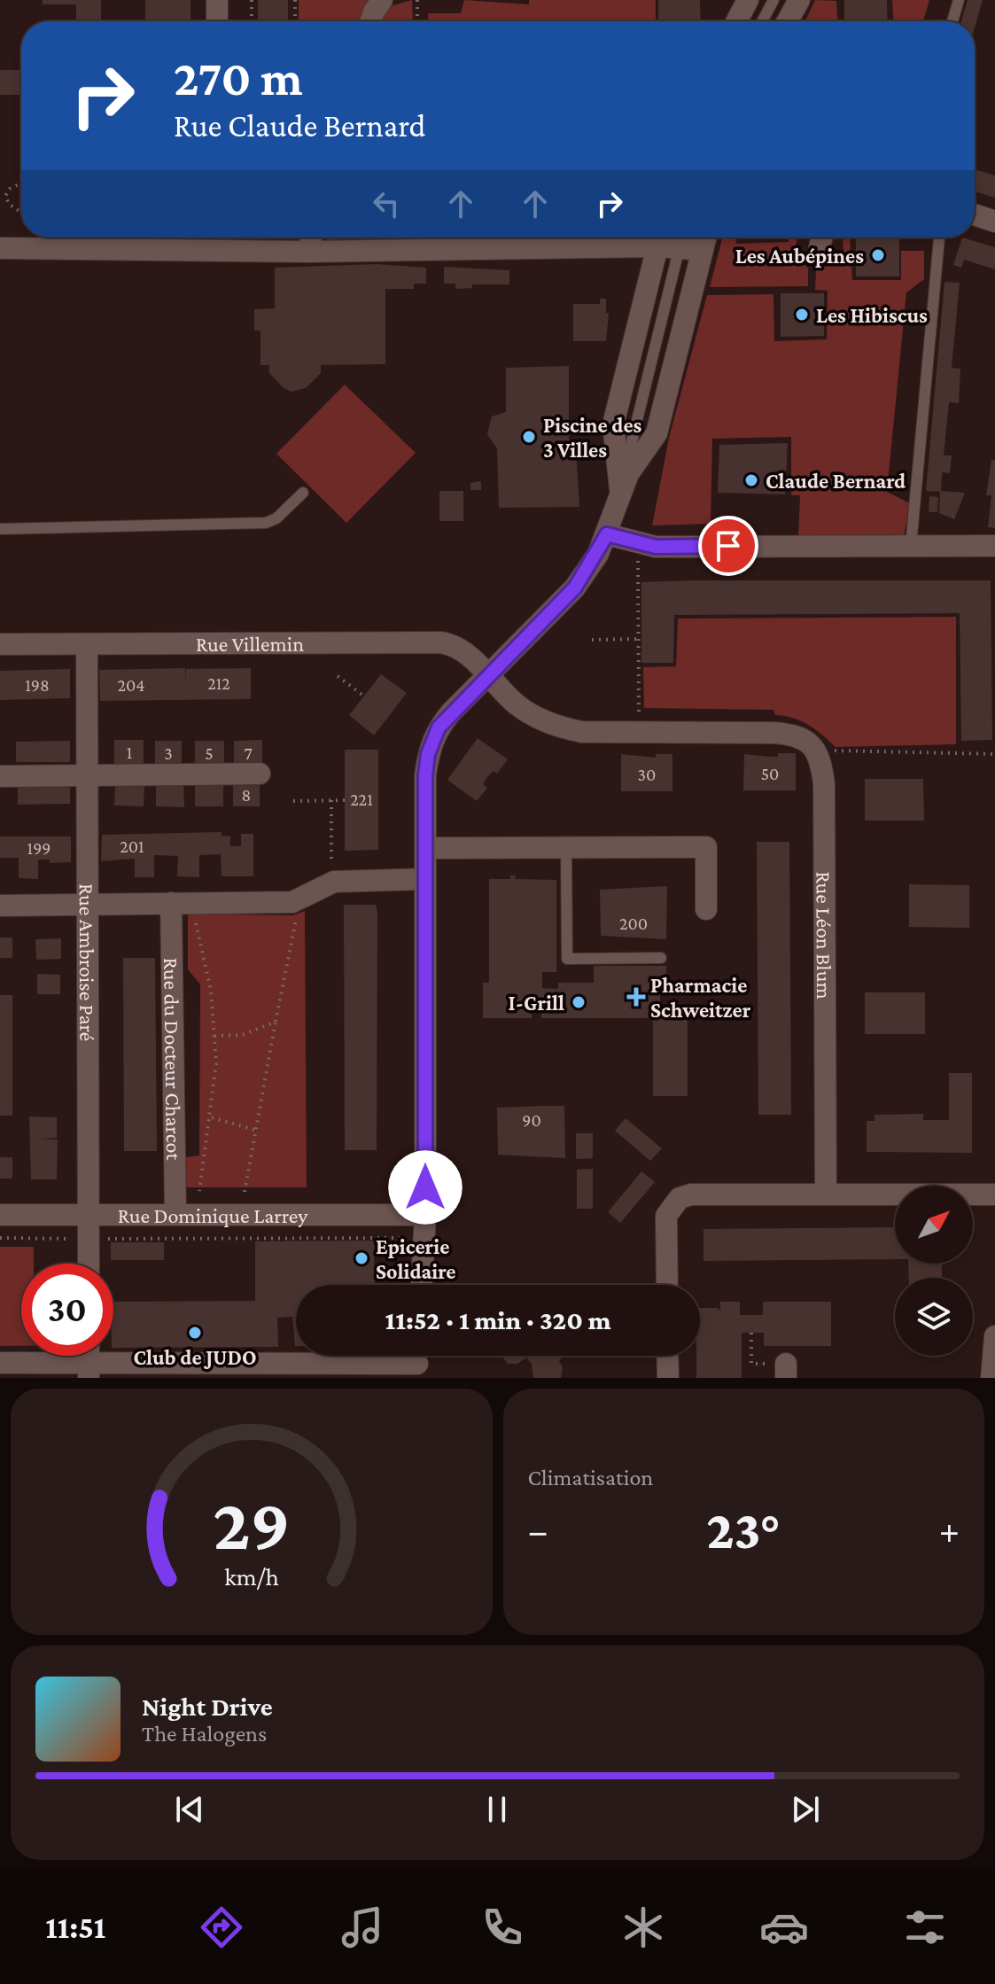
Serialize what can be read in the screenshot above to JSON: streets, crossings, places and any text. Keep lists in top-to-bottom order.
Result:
{
  "streets": {
    "street": [
      "Rue Villemin",
      "Rue Léon Blum",
      "Rue Ambroise Paré",
      "Rue du Docteur Charcot",
      "Rue Dominique Larrey"
    ]
  },
  "crossings": [
    ["Rue Villemin", "Rue Léon Blum"],
    ["Rue Villemin", "Rue Ambroise Paré"],
    ["Rue Ambroise Paré", "Rue Dominique Larrey"],
    ["Rue du Docteur Charcot", "Rue Dominique Larrey"]
  ],
  "places": {
    "other": [
      "Les Aubépines",
      "Les Hibiscus",
      "Piscine des 3 Villes",
      "Claude Bernard",
      "I-Grill",
      "Epicerie Solidaire",
      "Club de JUDO"
    ],
    "health": ["Pharmacie Schweitzer"]
  },
  "house_numbers": [
    "212",
    "198",
    "204",
    "1",
    "3",
    "5",
    "7",
    "50",
    "30",
    "8",
    "221",
    "201",
    "199",
    "200",
    "90"
  ],
  "north": "top right",
  "page": {
    "turn": ["270 m", "Rue Claude Bernard"],
    "limit": "30",
    "trip": "11:52 · 1 min · 320 m",
    "tile": "Climatisation",
    "heat": ["−", "23°", "+"],
    "song": ["Night Drive", "The Halogens"],
    "tabs": "11:51",
    "gauge": ["29", "km/h"]
  }
}
